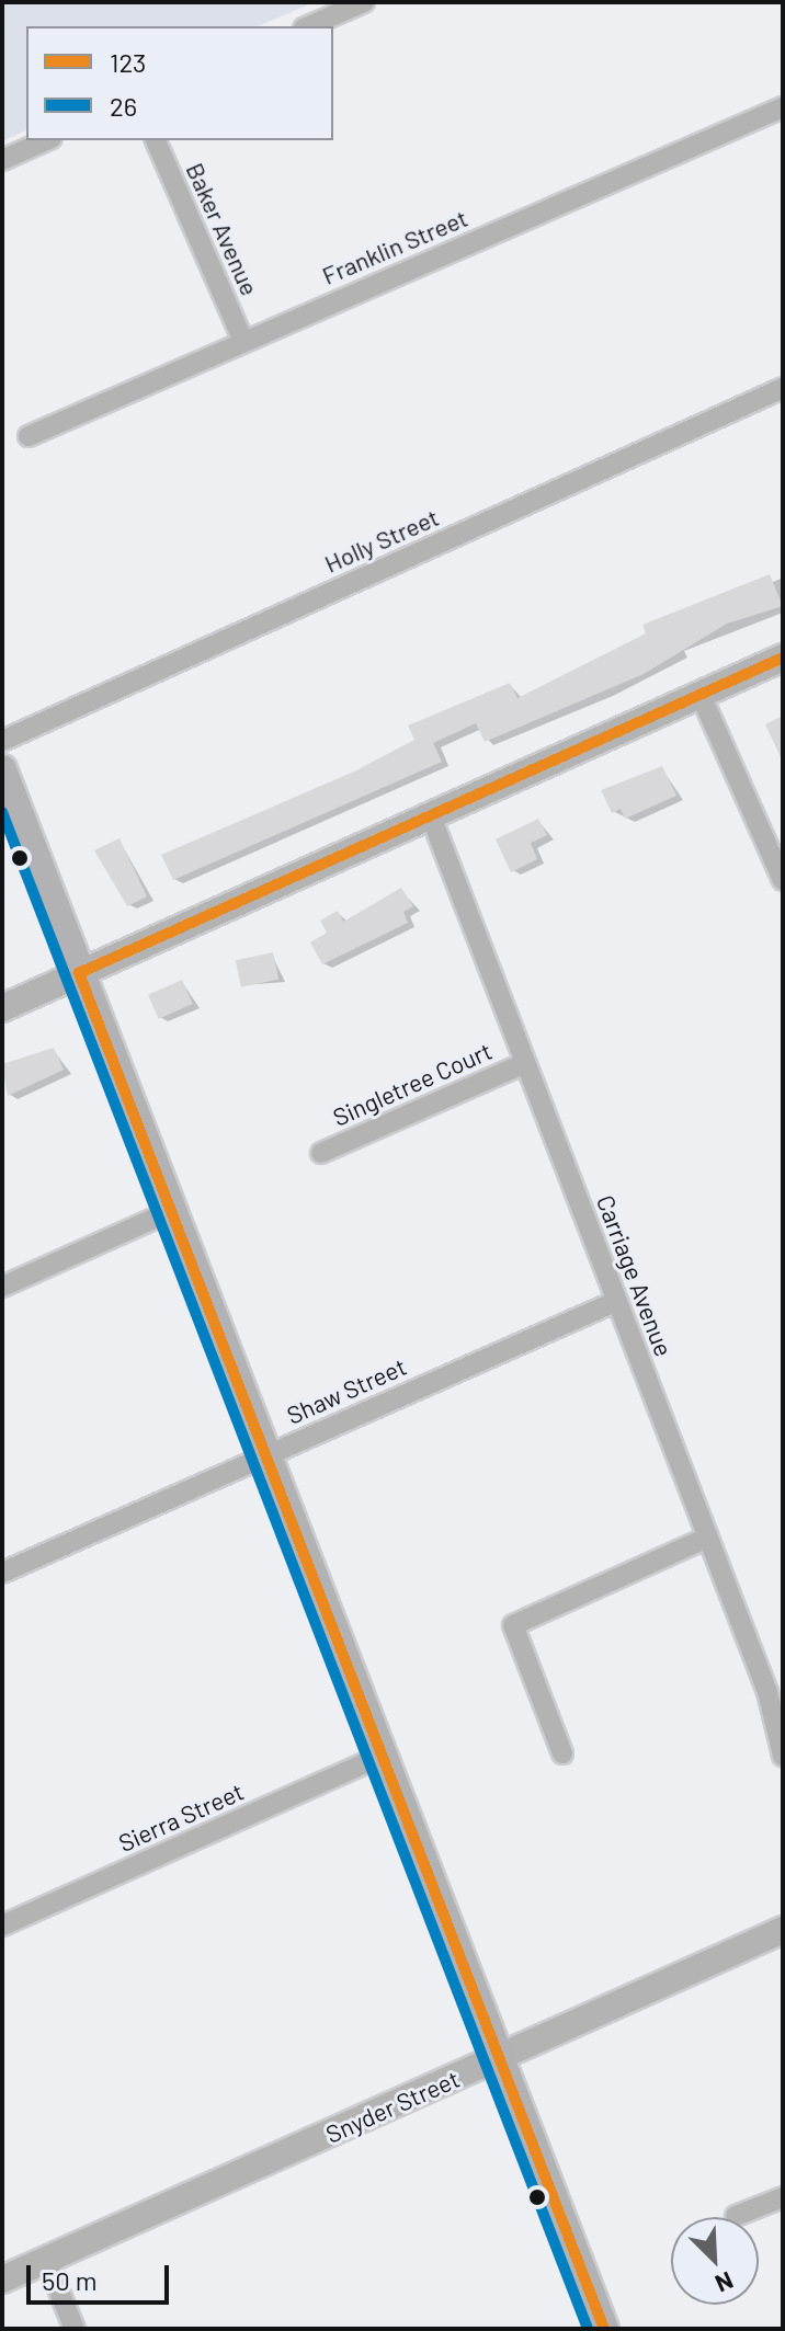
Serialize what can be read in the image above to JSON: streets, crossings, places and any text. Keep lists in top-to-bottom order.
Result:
{
  "streets": {
    "street": [
      "Baker Avenue",
      "Franklin Street",
      "Holly Street",
      "Singletree Court",
      "Carriage Avenue",
      "Shaw Street",
      "Sierra Street",
      "Snyder Street"
    ]
  },
  "crossings": [
    ["Baker Avenue", "Franklin Street"],
    ["Singletree Court", "Carriage Avenue"],
    ["Carriage Avenue", "Shaw Street"]
  ],
  "lines": ["transit line 123", "transit line 26"],
  "legend": ["123", "26"],
  "scale_bar": "50 m",
  "north": "bottom right"
}
